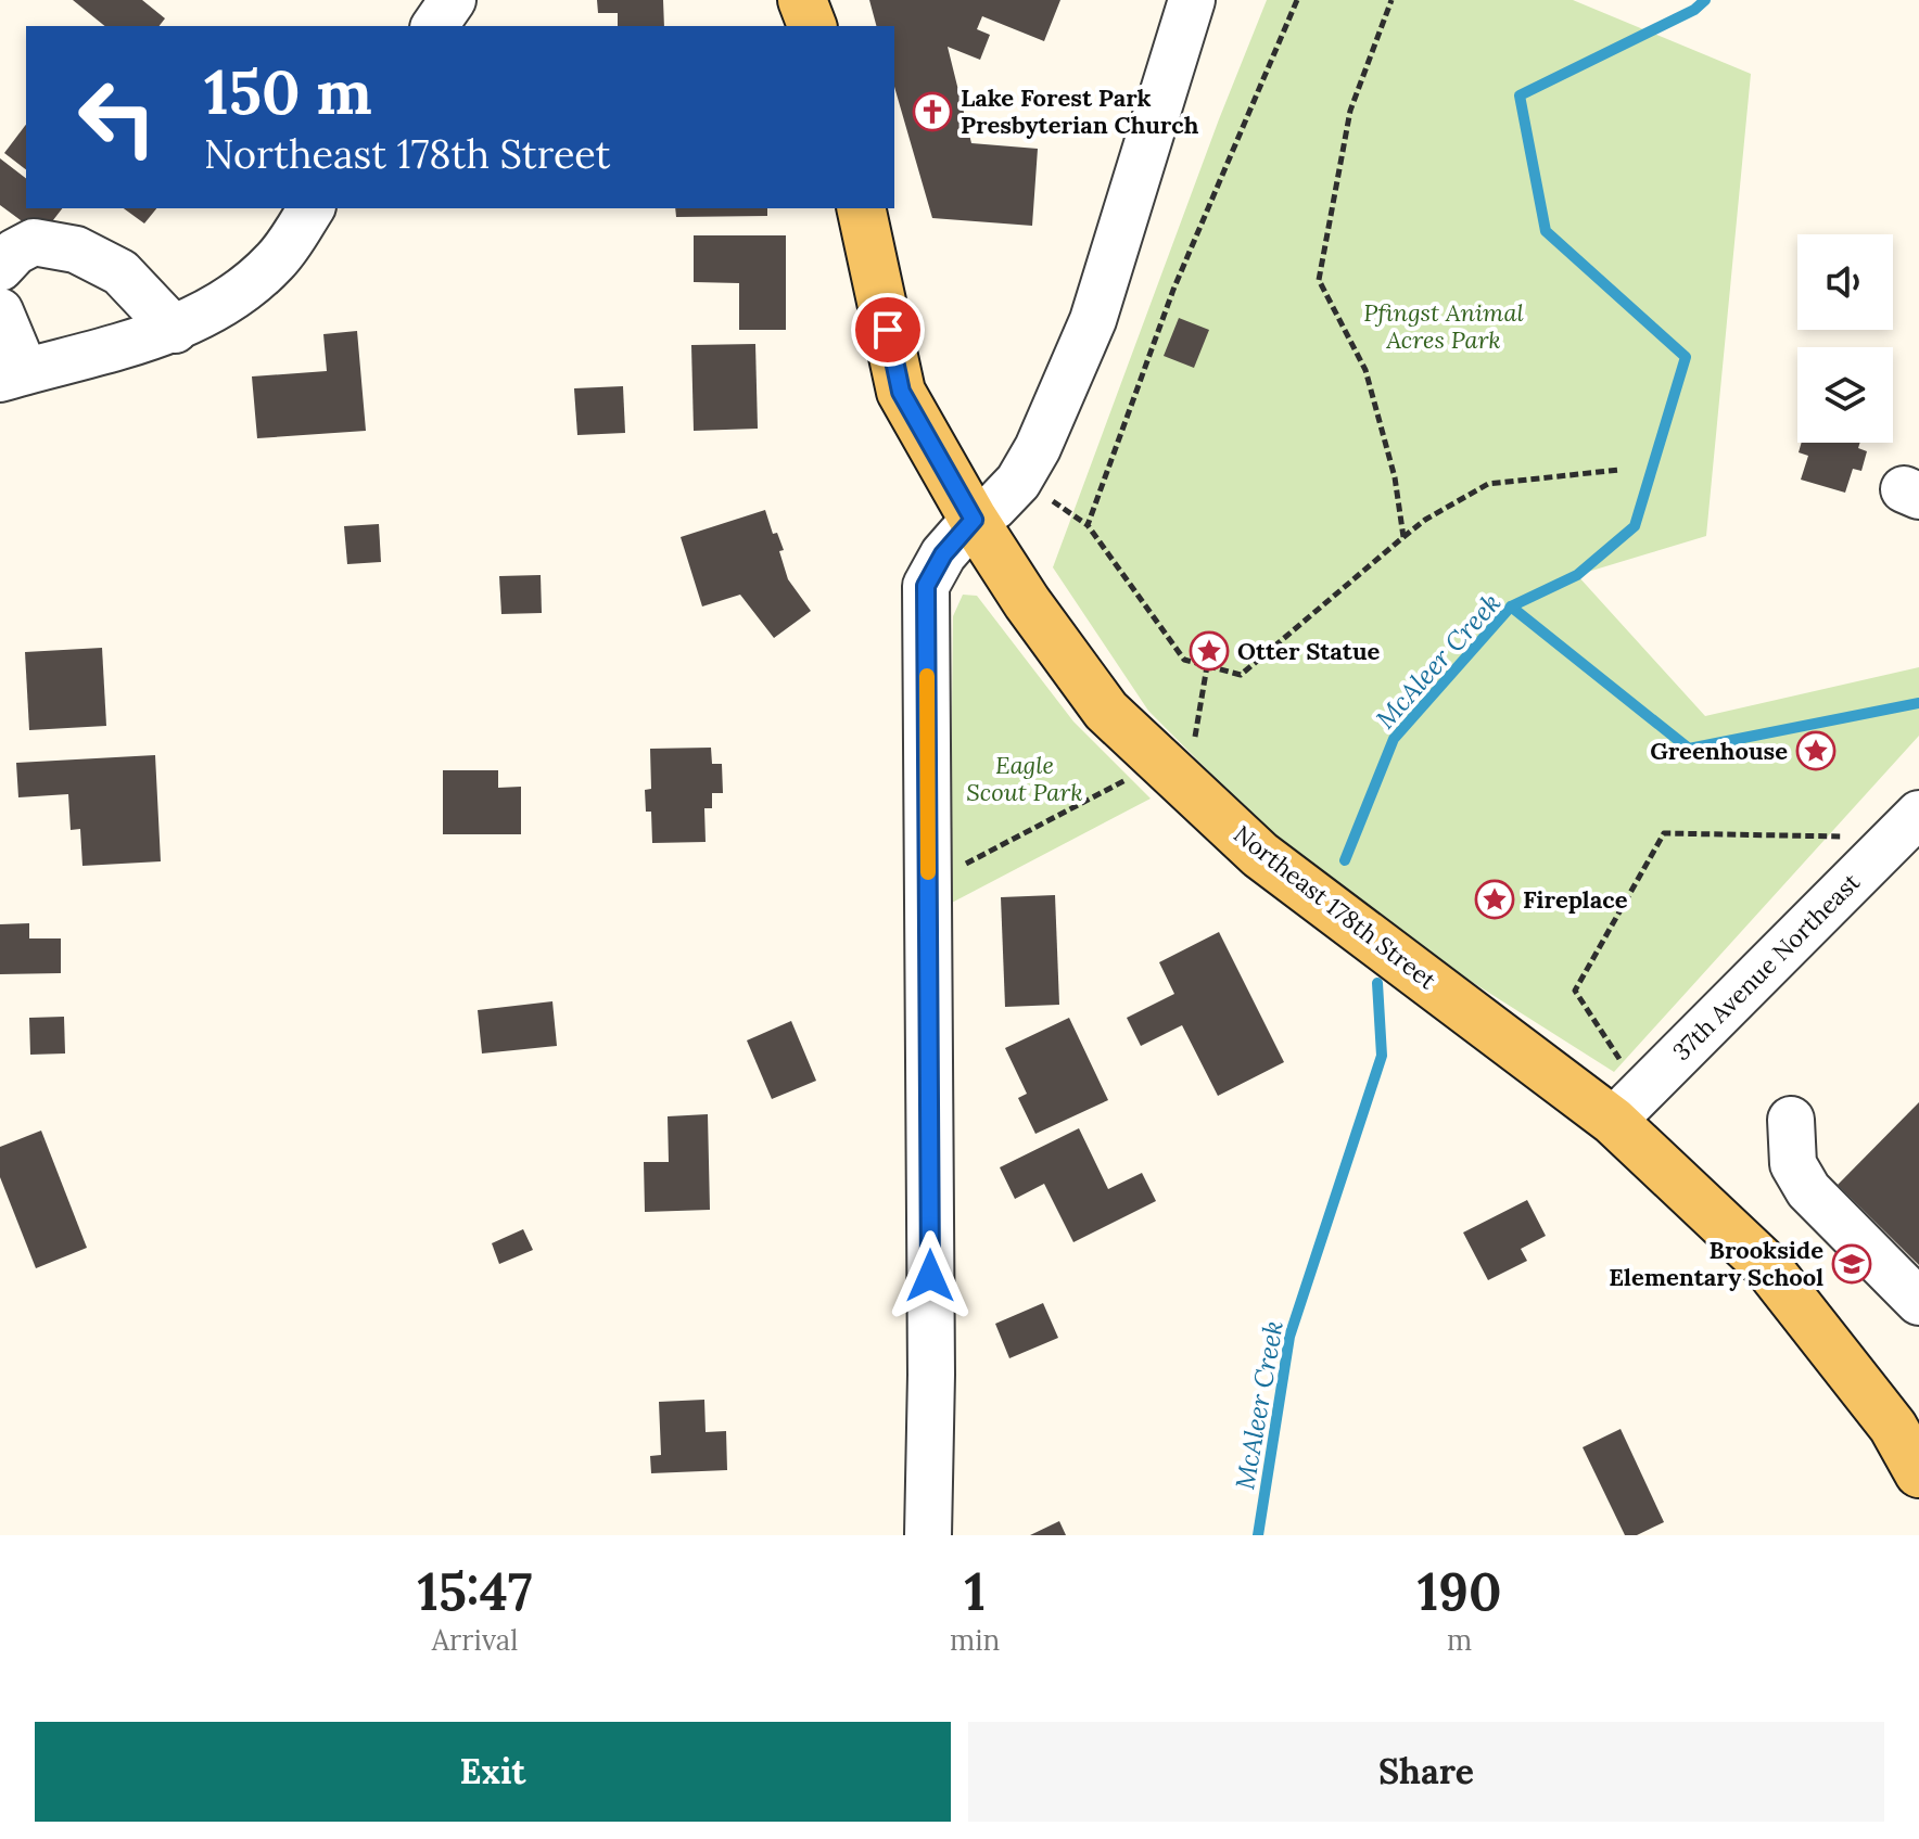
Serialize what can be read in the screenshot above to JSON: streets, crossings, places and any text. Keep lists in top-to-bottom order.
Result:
{
  "streets": {
    "main road": ["Northeast 178th Street"],
    "street": ["37th Avenue Northeast"]
  },
  "crossings": [
    ["Northeast 178th Street", "37th Avenue Northeast"]
  ],
  "water": ["McAleer Creek"],
  "parks": ["Pfingst Animal Acres Park", "Eagle Scout Park"],
  "places": {
    "church": ["Lake Forest Park Presbyterian Church"],
    "place": ["Otter Statue", "Greenhouse", "Fireplace"],
    "school or university": ["Brookside Elementary School"]
  },
  "page": {
    "turn": ["150 m", "Northeast 178th Street"],
    "eta": [
      "15:47",
      "Arrival",
      "1",
      "min",
      "190",
      "m"
    ],
    "buttons": ["Exit", "Share"]
  }
}
